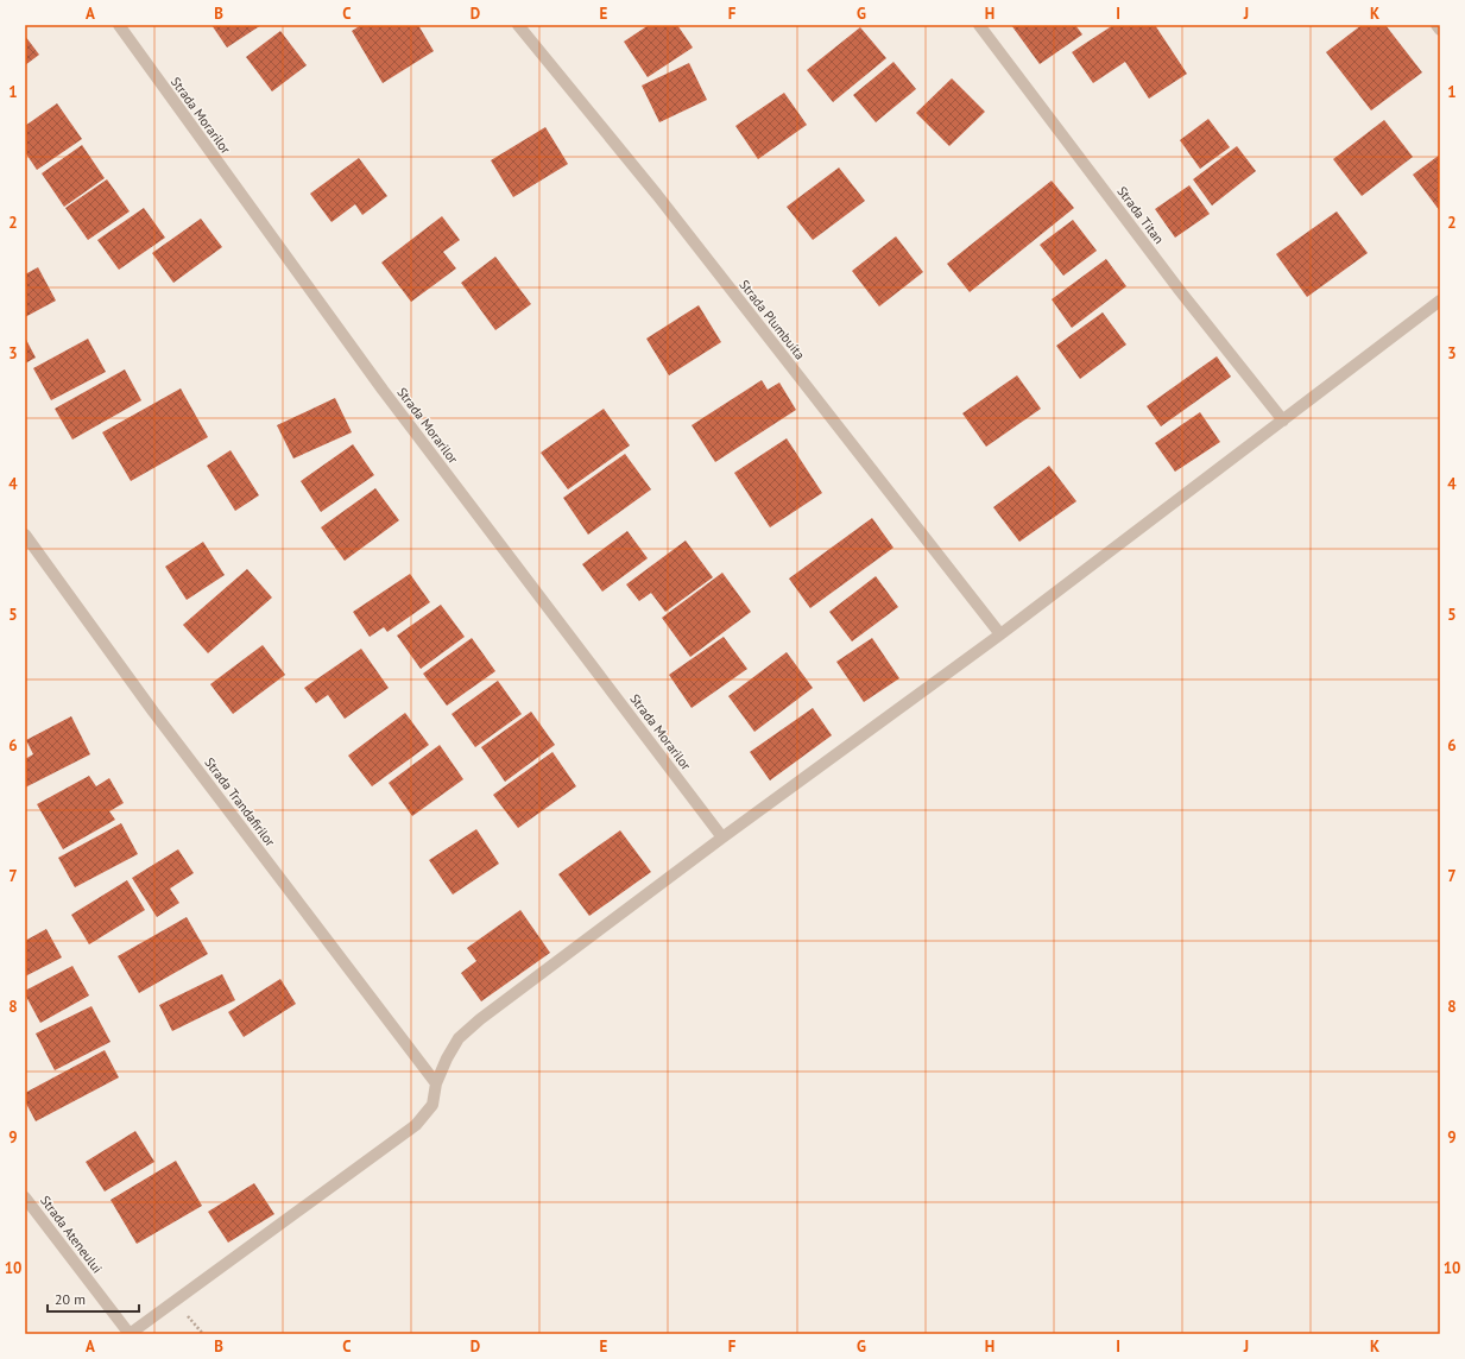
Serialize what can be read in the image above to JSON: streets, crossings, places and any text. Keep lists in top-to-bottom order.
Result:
{
  "streets": {
    "street": [
      "Strada Morarilor",
      "Strada Titan",
      "Strada Plumbuita",
      "Strada Trandafirilor",
      "Strada Ateneului"
    ]
  },
  "scale_bar": "20 m",
  "grid": {
    "columns": [
      "A",
      "B",
      "C",
      "D",
      "E",
      "F",
      "G",
      "H",
      "I",
      "J",
      "K"
    ],
    "rows": [
      "1",
      "2",
      "3",
      "4",
      "5",
      "6",
      "7",
      "8",
      "9",
      "10"
    ]
  }
}
